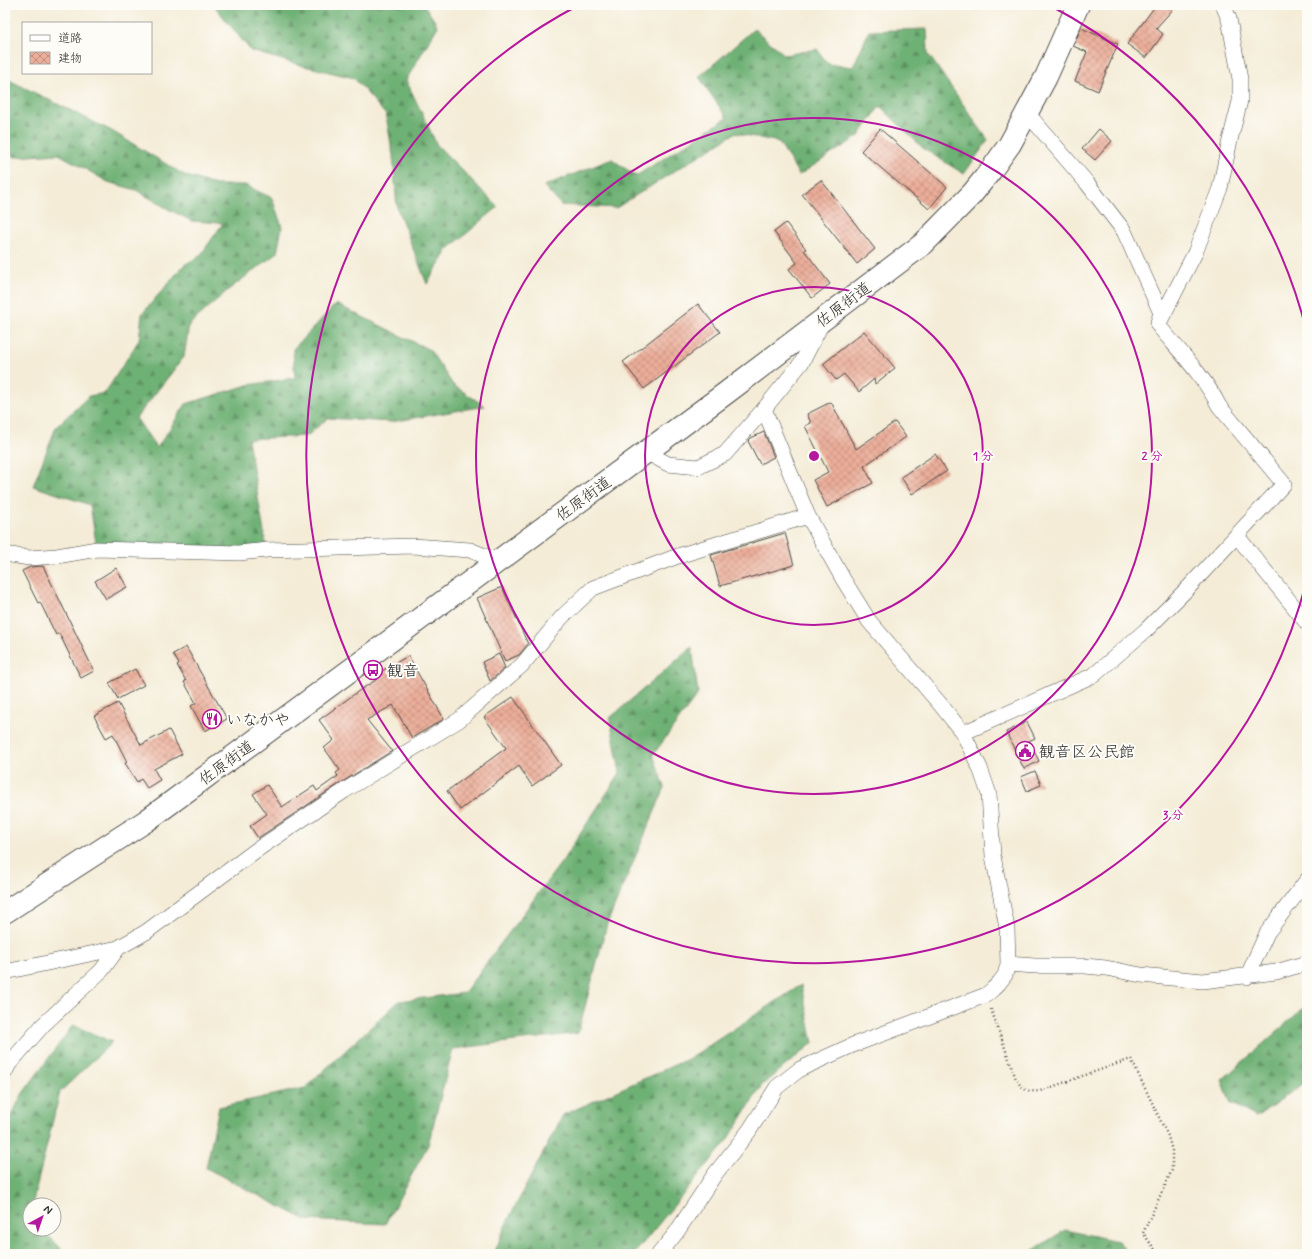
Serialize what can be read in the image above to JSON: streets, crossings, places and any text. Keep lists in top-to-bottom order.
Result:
{
  "streets": {
    "highway": ["佐原街道"]
  },
  "places": {
    "bus stop": ["観音"],
    "restaurant": ["いなかや"],
    "public building": ["観音区公民館"]
  },
  "legend": ["道路", "建物"],
  "north": "top right",
  "rings": ["1 分", "2 分", "3 分"]
}
